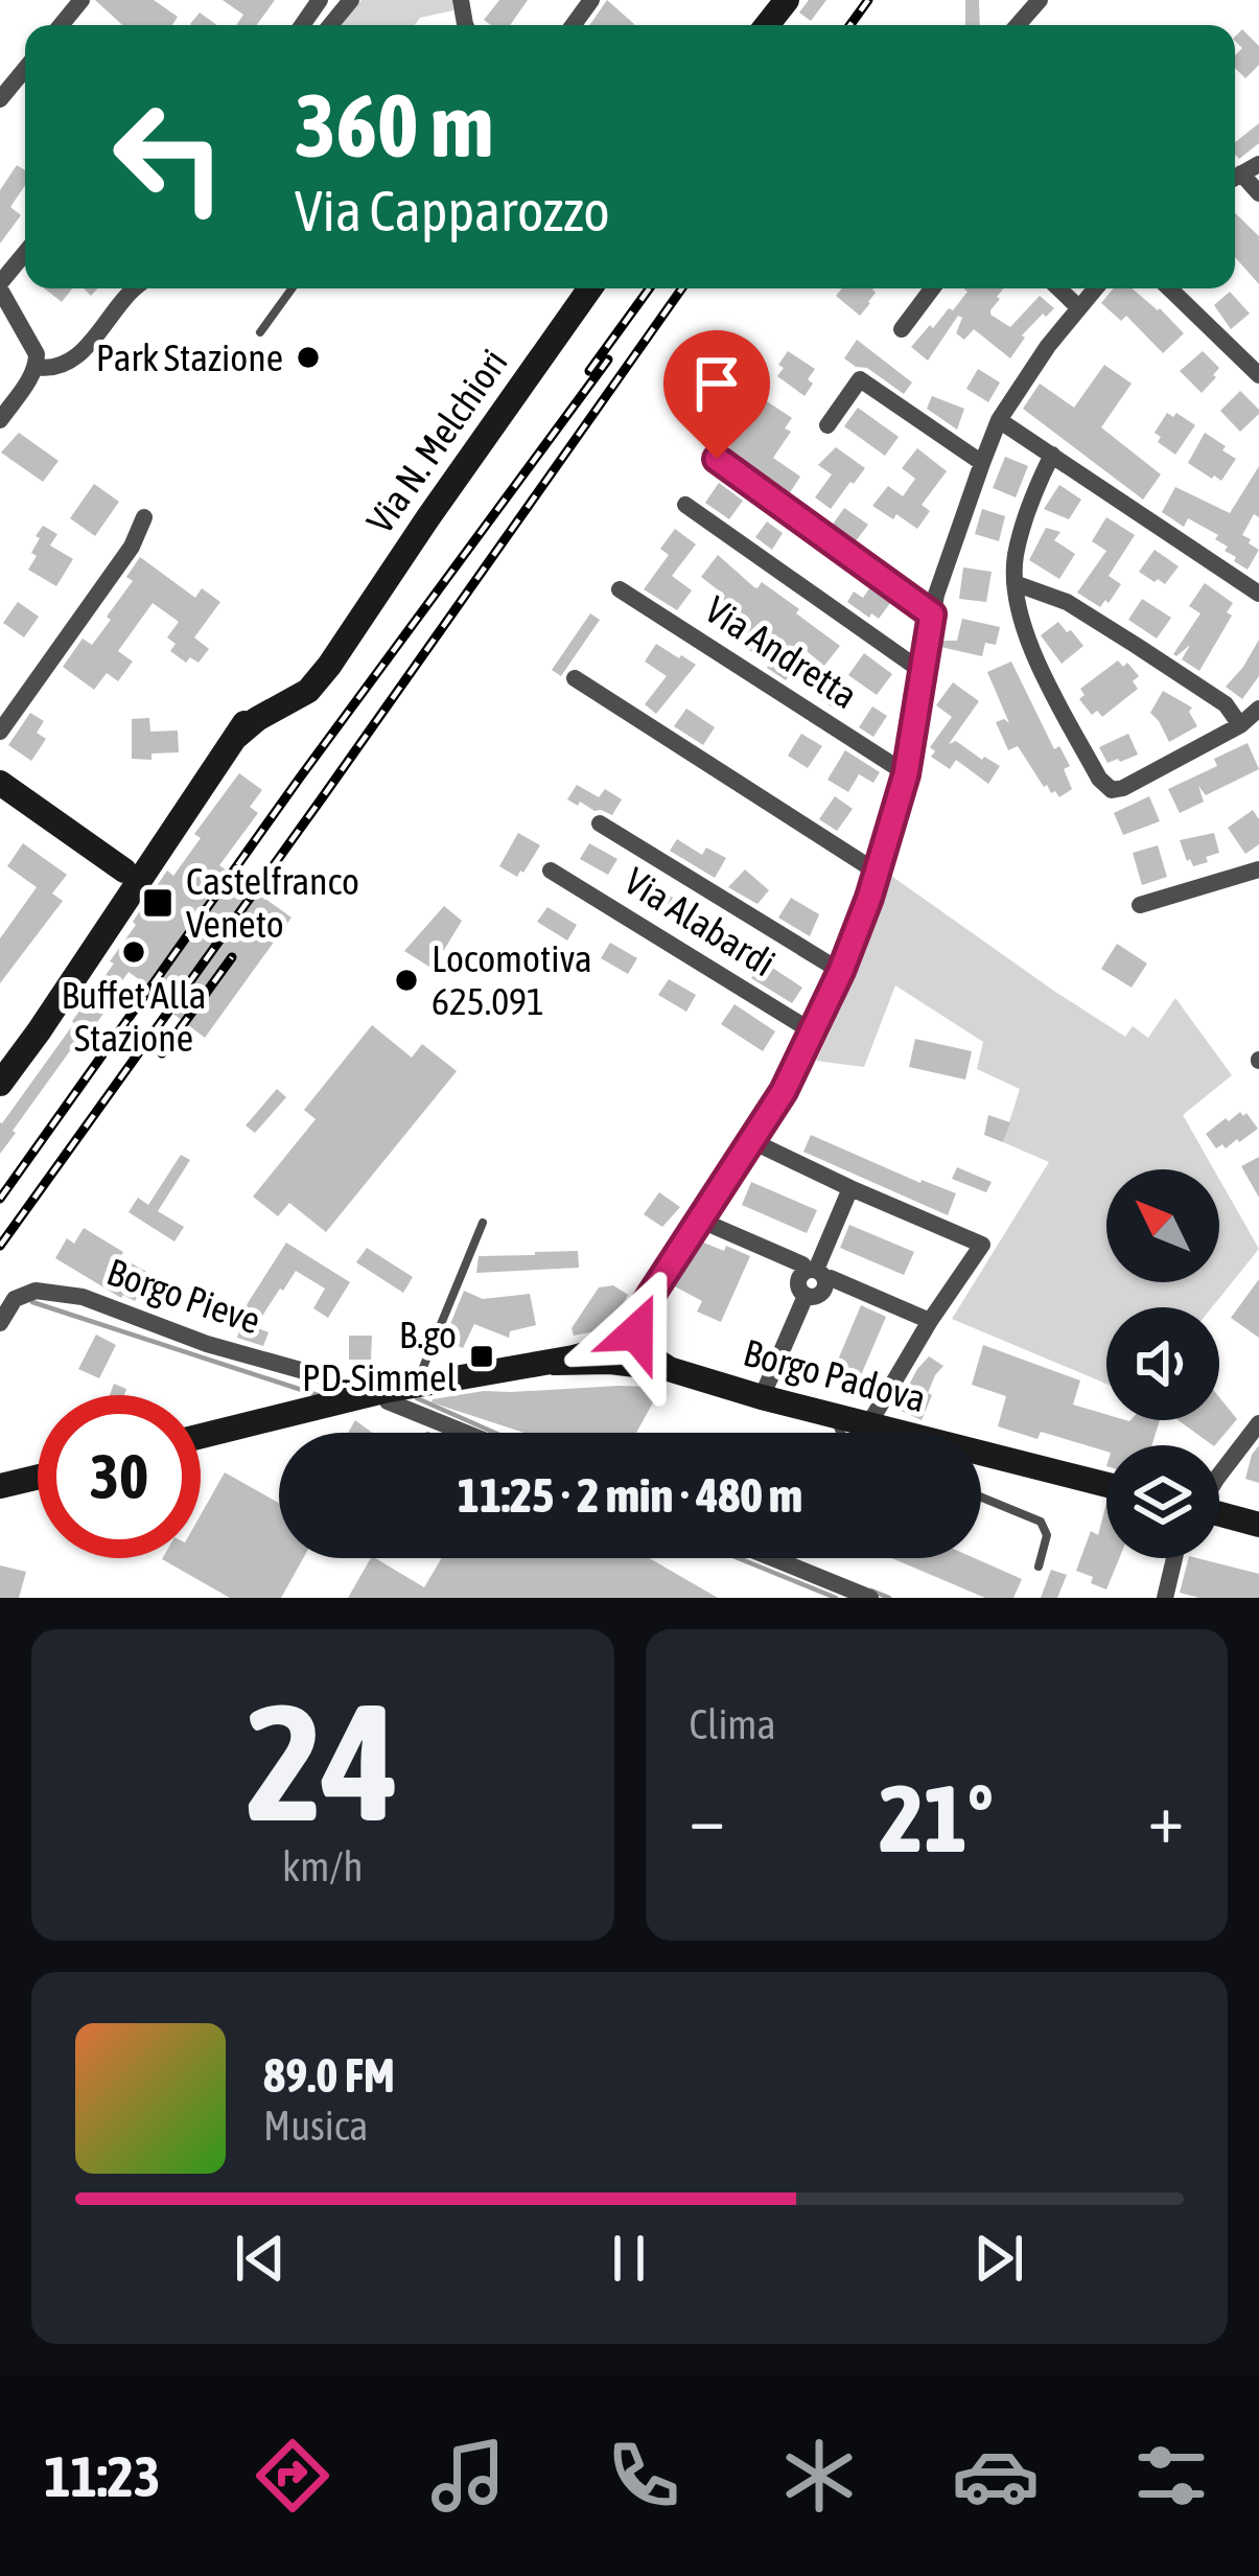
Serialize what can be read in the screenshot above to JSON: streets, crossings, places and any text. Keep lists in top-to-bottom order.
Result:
{
  "streets": {
    "street": [
      "Via N. Melchiori",
      "Via Andretta",
      "Via Alabardi",
      "Borgo Pieve",
      "Borgo Padova"
    ]
  },
  "crossings": [
    ["Borgo Pieve", "Borgo Padova"]
  ],
  "places": {
    "other": ["Park Stazione", "Buffet Alla Stazione", "Locomotiva 625.091"],
    "transit": ["Castelfranco Veneto", "B.go PD-Simmel"]
  },
  "north": "top left",
  "page": {
    "turn": ["360 m", "Via Capparozzo"],
    "limit": "30",
    "trip": "11:25 · 2 min · 480 m",
    "tile": [
      ["24", "km/h"],
      "Clima"
    ],
    "heat": ["−", "21°", "+"],
    "song": ["89.0 FM", "Musica"],
    "tabs": "11:23"
  }
}
